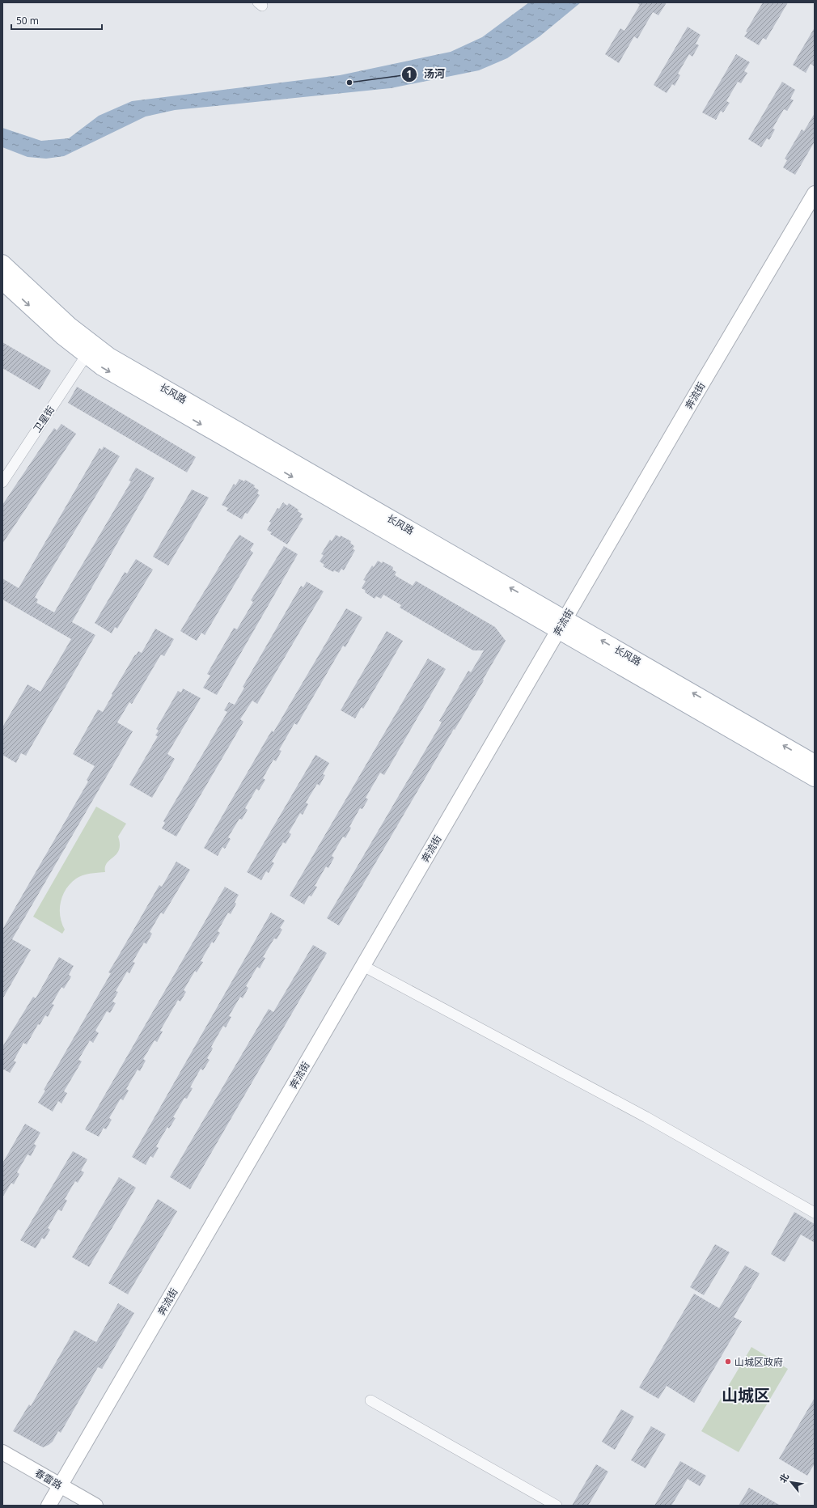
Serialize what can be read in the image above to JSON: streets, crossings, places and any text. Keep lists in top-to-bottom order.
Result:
{
  "streets": {
    "main road": ["长风路"],
    "street": ["奔流街", "卫星街", "春雷路"]
  },
  "crossings": [
    ["长风路", "奔流街"],
    ["长风路", "卫星街"],
    ["奔流街", "春雷路"]
  ],
  "districts": ["山城区"],
  "places": ["汤河", "山城区政府"],
  "scale_bar": "50 m",
  "north": "top left"
}
